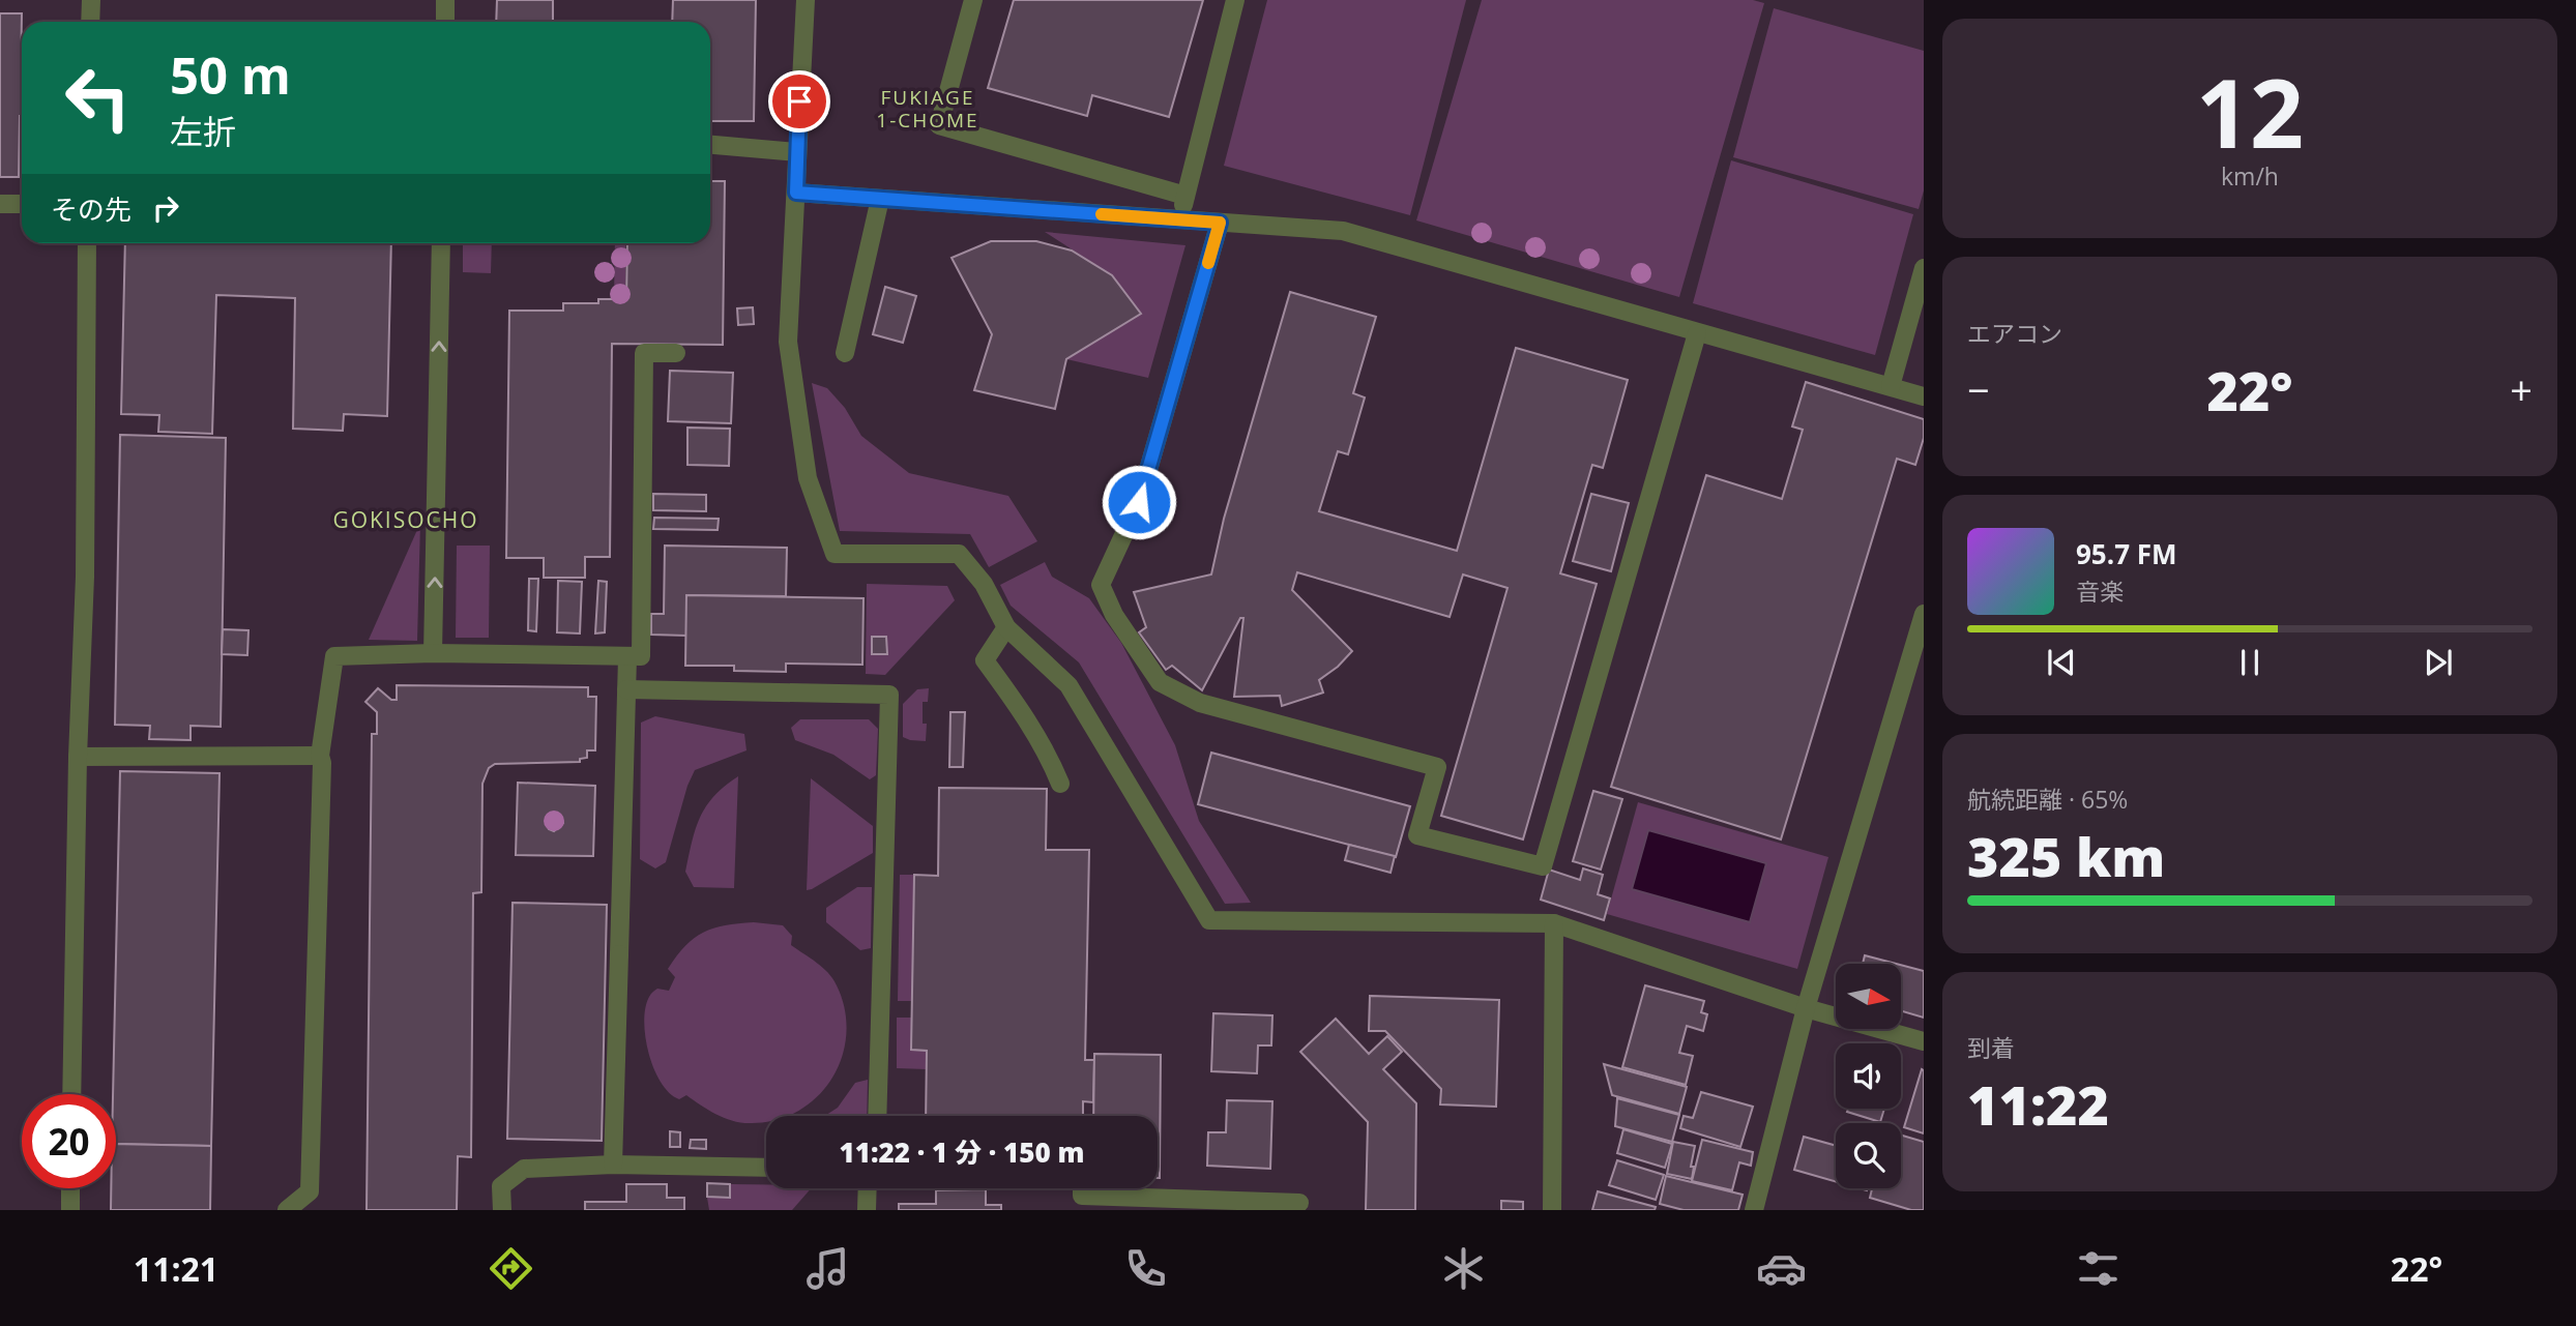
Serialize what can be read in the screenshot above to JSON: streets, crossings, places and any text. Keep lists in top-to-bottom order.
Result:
{
  "districts": ["FUKIAGE 1-CHOME", "GOKISOCHO"],
  "north": "right",
  "page": {
    "tile": [
      ["12", "km/h"],
      "エアコン",
      ["航続距離 · 65%", "325 km"],
      ["到着", "11:22"]
    ],
    "turn": ["50 m", "左折"],
    "then": "その先",
    "heat": ["−", "22°", "+"],
    "song": ["95.7 FM", "音楽"],
    "limit": "20",
    "trip": "11:22 · 1 分 · 150 m",
    "tabs": ["11:21", "22°"]
  }
}
